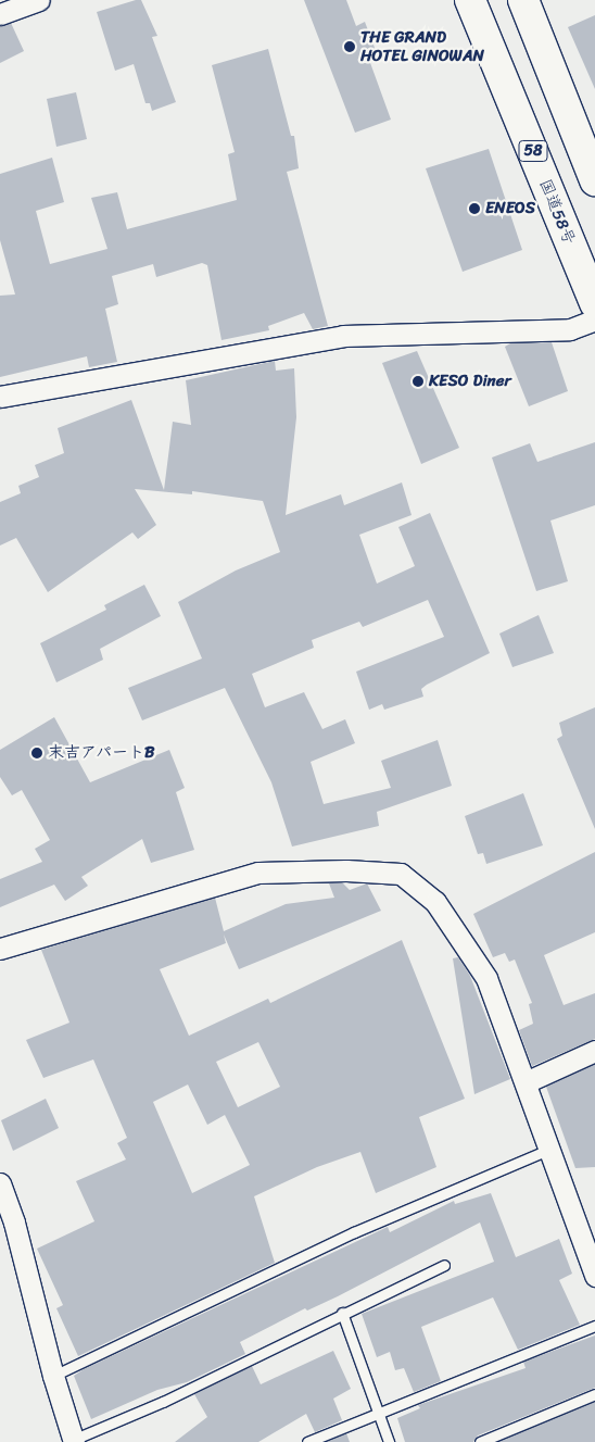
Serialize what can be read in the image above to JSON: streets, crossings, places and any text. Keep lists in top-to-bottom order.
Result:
{
  "streets": {
    "highway": ["58", "国道58号"]
  },
  "places": [
    "THE GRAND HOTEL GINOWAN",
    "ENEOS",
    "KESO Diner",
    "末吉アパートB"
  ]
}
